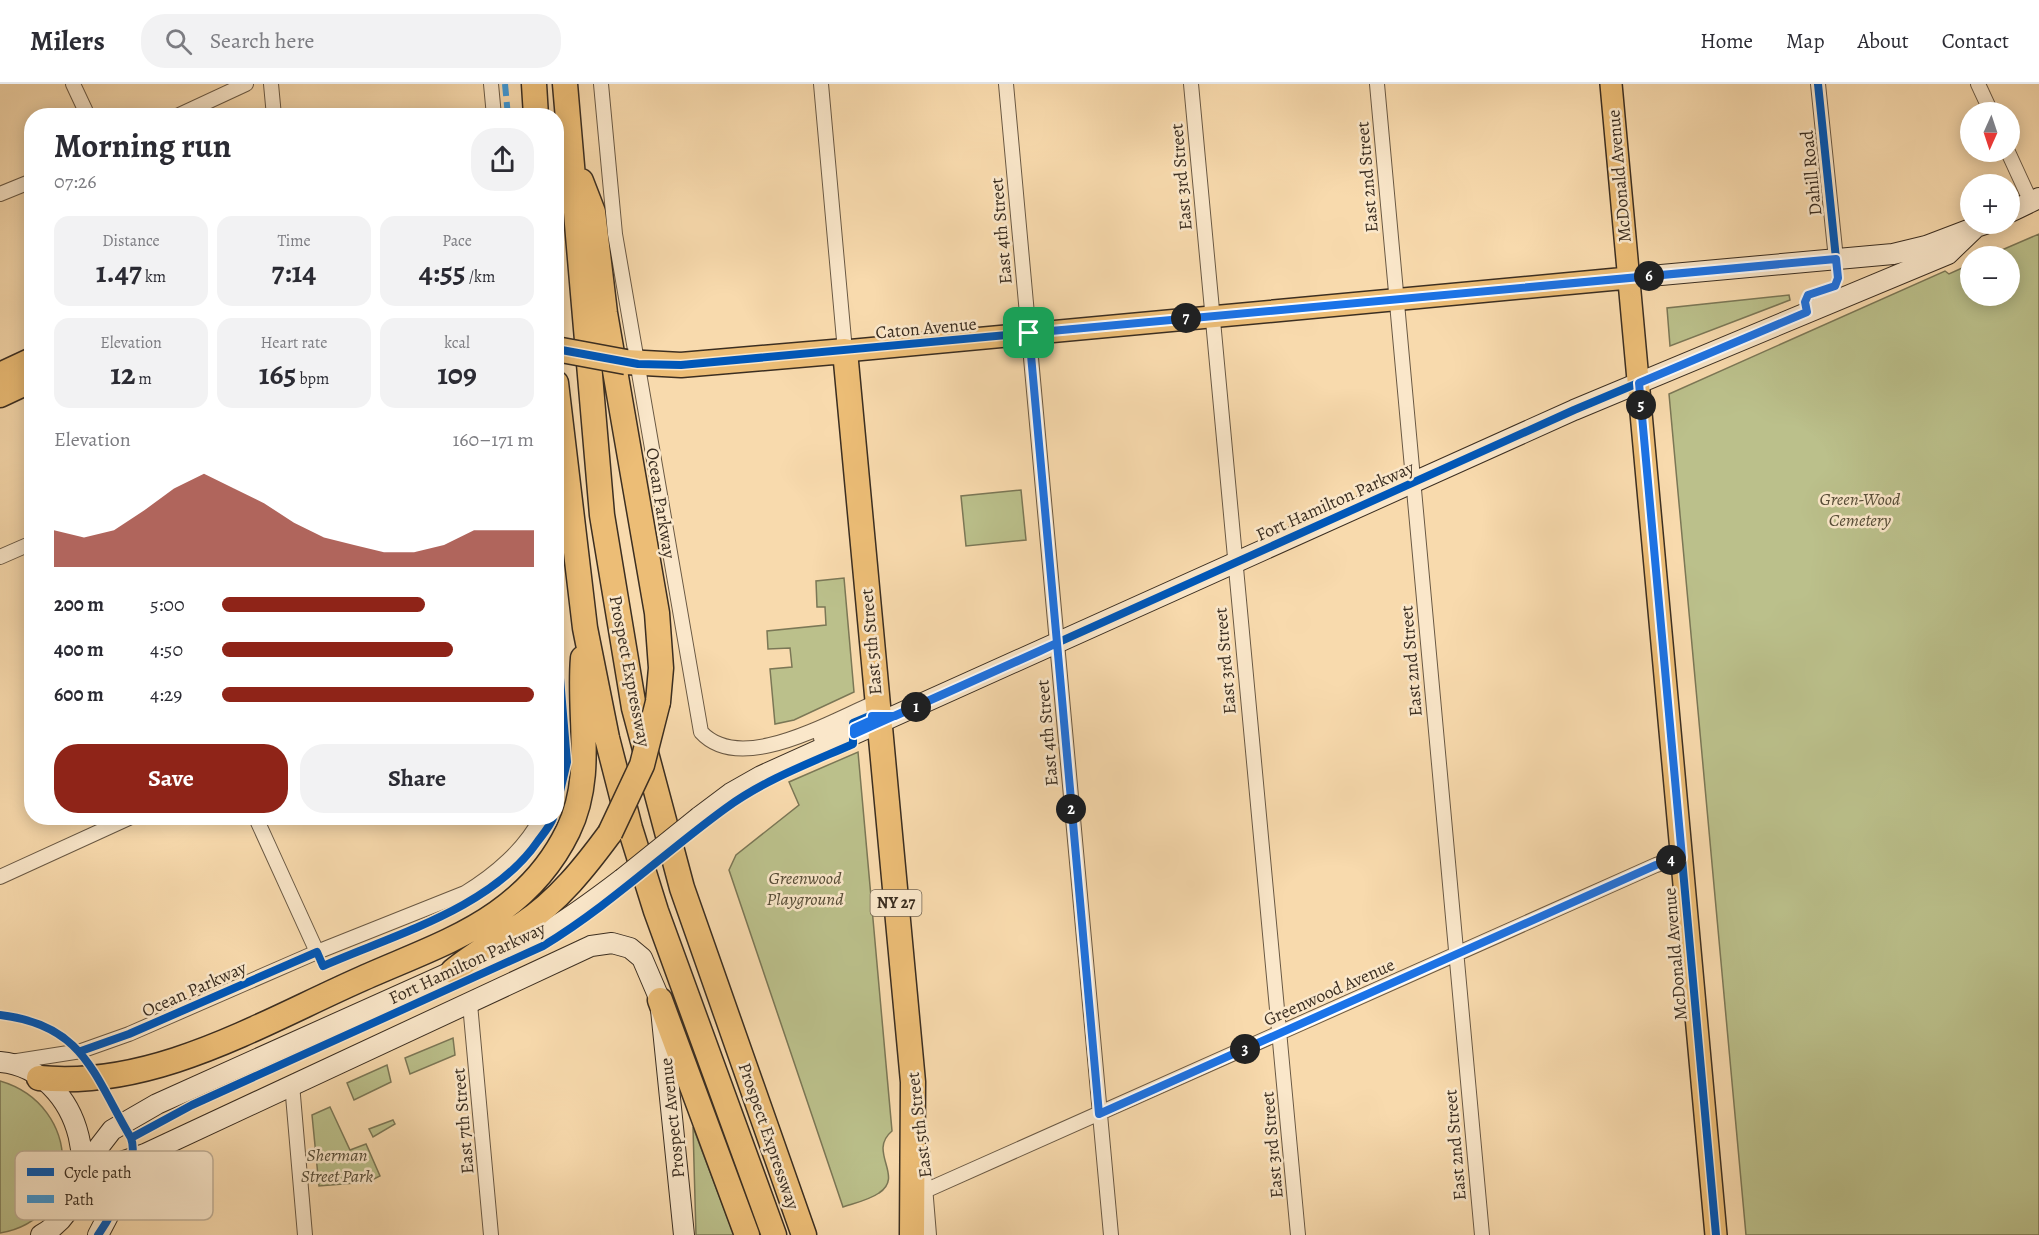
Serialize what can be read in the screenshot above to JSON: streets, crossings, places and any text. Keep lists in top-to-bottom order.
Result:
{
  "streets": {
    "highway": [
      "Caton Avenue",
      "East 5th Street",
      "Prospect Expressway",
      "NY 27"
    ],
    "main road": ["McDonald Avenue", "Fort Hamilton Parkway", "Prospect Avenue"],
    "street": [
      "Dahill Road",
      "East 3rd Street",
      "East 2nd Street",
      "East 4th Street",
      "Ocean Parkway",
      "Greenwood Avenue",
      "East 7th Street"
    ]
  },
  "crossings": [
    ["Dahill Road", "Caton Avenue"],
    ["McDonald Avenue", "Caton Avenue"],
    ["McDonald Avenue", "Fort Hamilton Parkway"],
    ["McDonald Avenue", "Greenwood Avenue"],
    ["East 3rd Street", "Caton Avenue"],
    ["East 3rd Street", "Fort Hamilton Parkway"],
    ["East 3rd Street", "Greenwood Avenue"],
    ["East 2nd Street", "Caton Avenue"],
    ["East 2nd Street", "Fort Hamilton Parkway"],
    ["East 2nd Street", "Greenwood Avenue"],
    ["East 4th Street", "Caton Avenue"],
    ["East 4th Street", "Fort Hamilton Parkway"],
    ["East 4th Street", "Greenwood Avenue"],
    ["Caton Avenue", "Ocean Parkway"],
    ["Caton Avenue", "East 5th Street"],
    ["Fort Hamilton Parkway", "Ocean Parkway"],
    ["Fort Hamilton Parkway", "East 5th Street"],
    ["Ocean Parkway", "East 5th Street"],
    ["East 5th Street", "NY 27"],
    ["East 5th Street", "Greenwood Avenue"]
  ],
  "parks": ["Green-Wood Cemetery", "Greenwood Playground", "Sherman Street Park"],
  "legend": ["Cycle path", "Path"],
  "north": "bottom",
  "page": {
    "header": "Milers",
    "search": "Search here",
    "nav": [
      "Home",
      "Map",
      "About",
      "Contact"
    ],
    "map_buttons": ["+", "−"],
    "heading": ["Morning run", "07:26"],
    "stats": [
      ["Distance", "1.47 km"],
      ["Time", "7:14"],
      ["Pace", "4:55 /km"],
      ["Elevation", "12 m"],
      ["Heart rate", "165 bpm"],
      ["kcal", "109"]
    ],
    "pins": [
      "6",
      "7",
      "5",
      "1",
      "2",
      "4",
      "3"
    ],
    "chart": ["Elevation", "160–171 m"],
    "list": [
      {
        "name": "200 m",
        "note": "5:00"
      },
      {
        "name": "400 m",
        "note": "4:50"
      },
      {
        "name": "600 m",
        "note": "4:29"
      }
    ],
    "buttons": ["Save", "Share"]
  }
}
